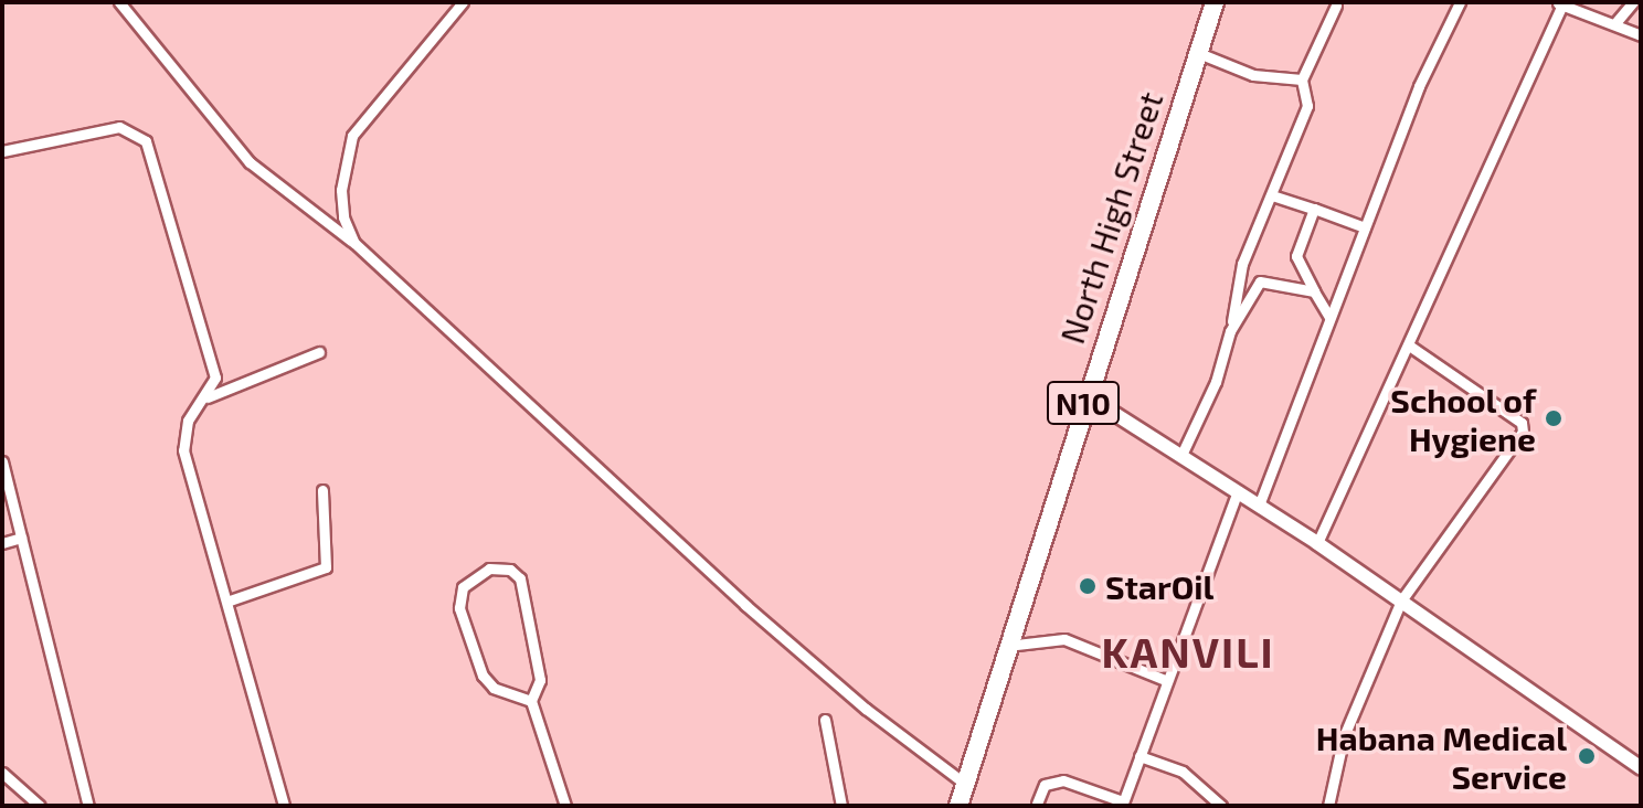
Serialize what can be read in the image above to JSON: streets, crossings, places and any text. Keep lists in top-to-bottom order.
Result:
{
  "streets": {
    "highway": ["North High Street", "N10"]
  },
  "districts": ["KANVILI"],
  "places": ["School of Hygiene", "StarOil", "Habana Medical Service"]
}
